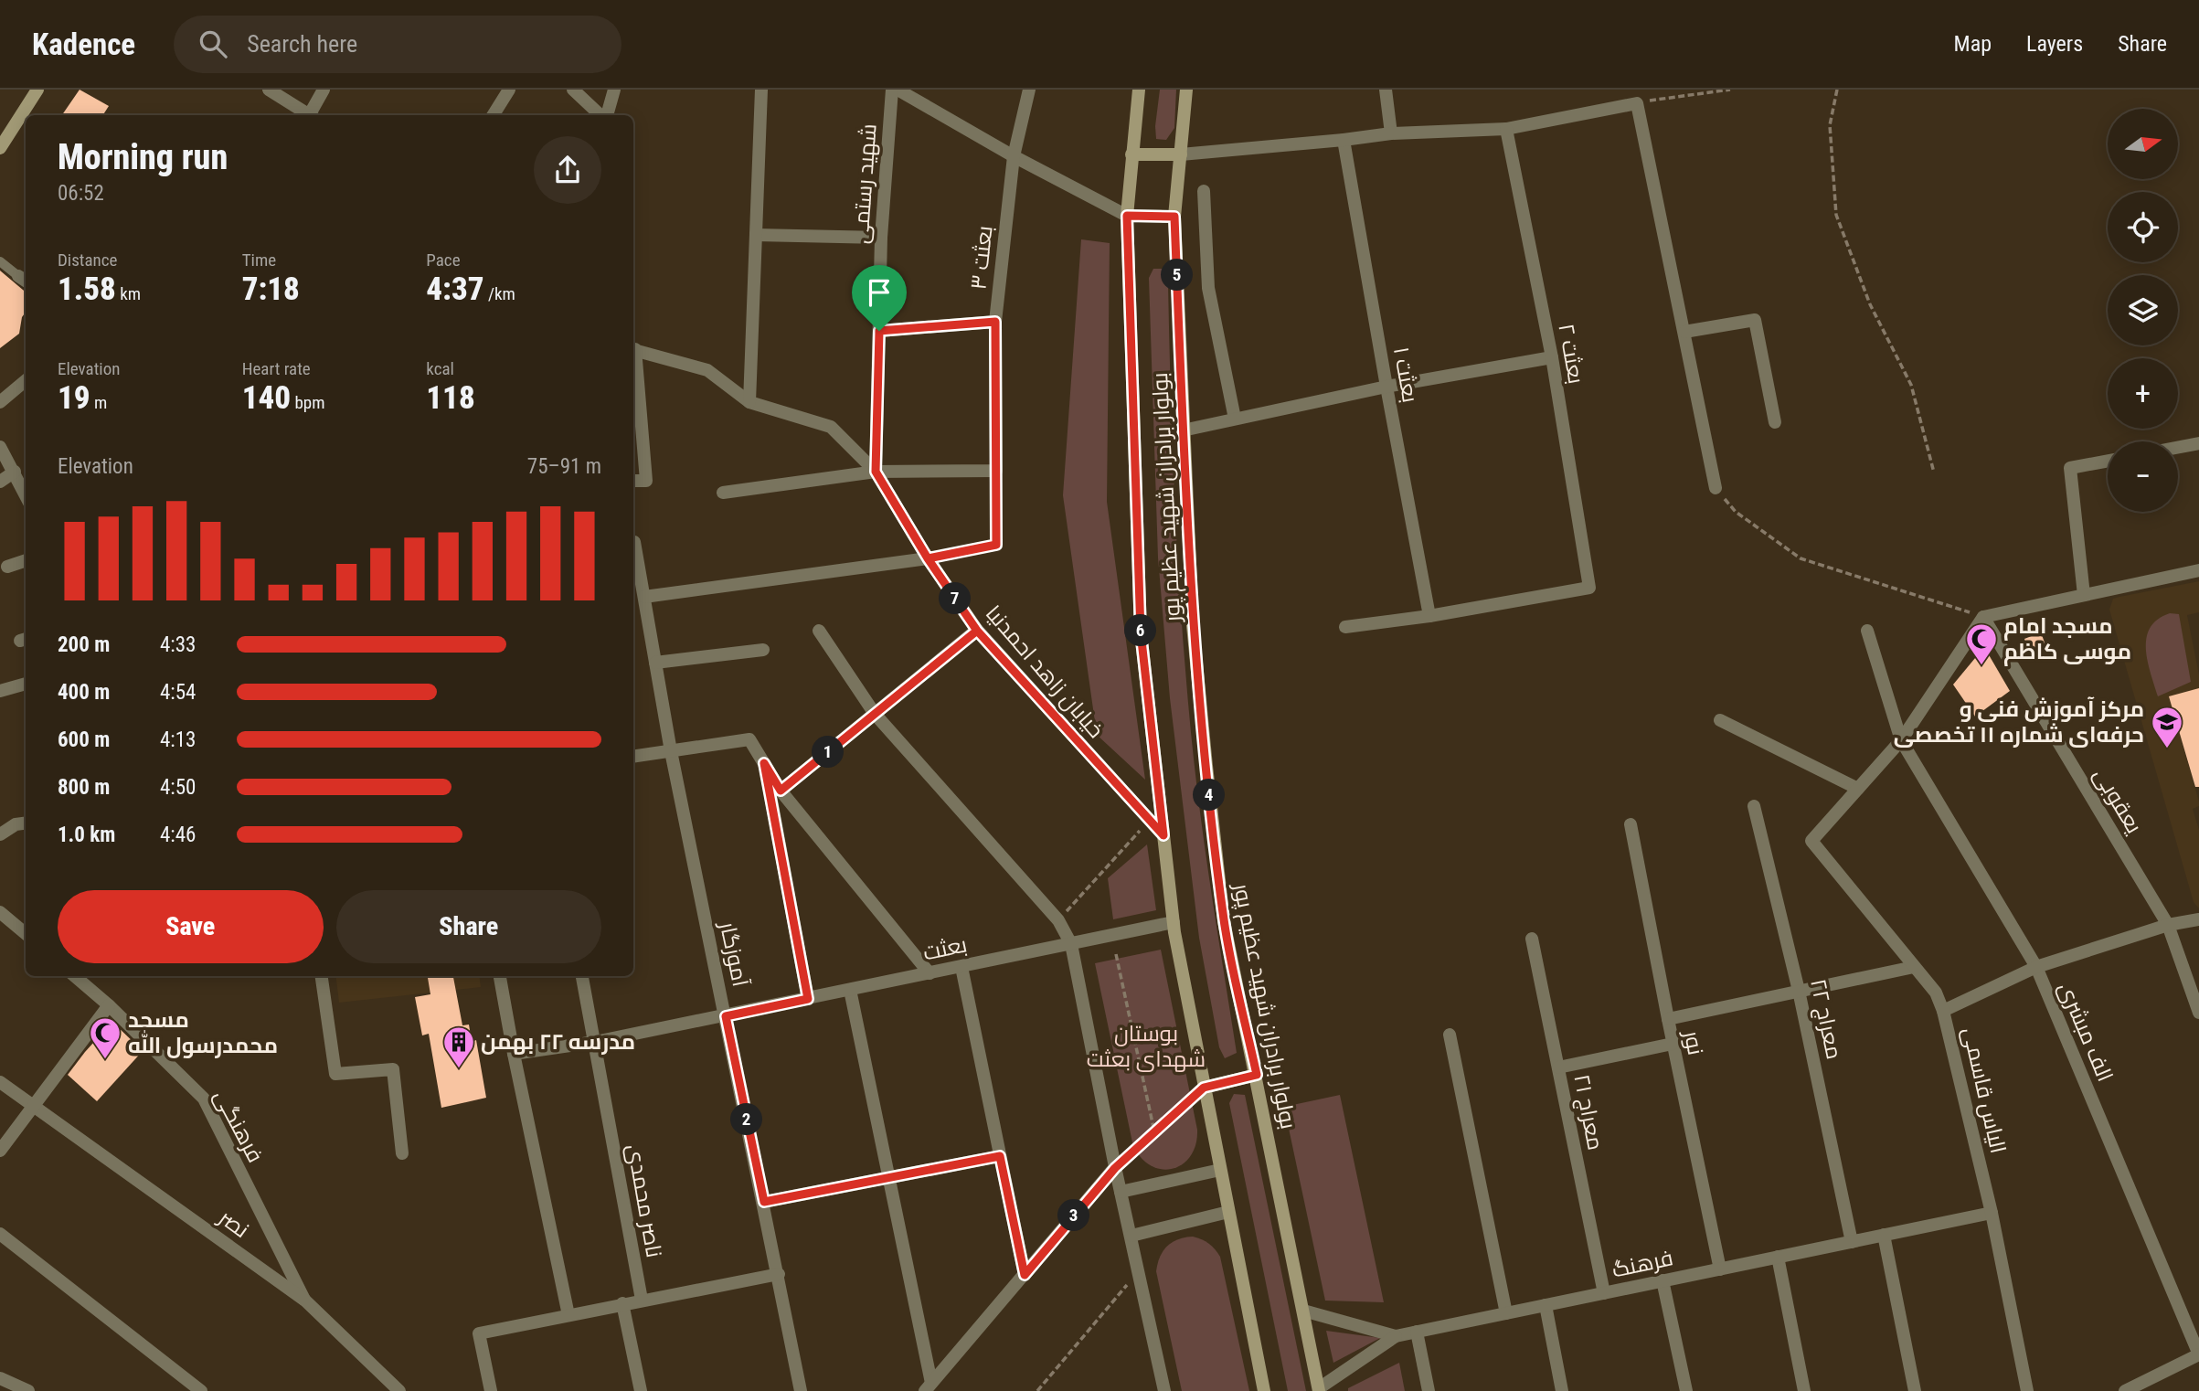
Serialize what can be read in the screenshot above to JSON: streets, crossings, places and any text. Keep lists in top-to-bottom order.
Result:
{
  "streets": {
    "main road": ["بولوار برادران شهید عظیم‌ پور"],
    "street": [
      "شهید رستمی",
      "بعثت ۳",
      "بعثت ۲",
      "بعثت ۱",
      "خیابان زاهد احمدنیا",
      "یعقوبی",
      "بعثت",
      "آموزگار",
      "معراج ۲۲",
      "الف مبشری",
      "نور",
      "الیاس قاسمی",
      "معراج ۲۱",
      "فرهنگی",
      "ناصر محمدی",
      "نصر",
      "فرهنگ"
    ]
  },
  "crossings": [
    ["شهید رستمی", "خیابان زاهد احمدنیا"],
    ["بعثت ۲", "بعثت ۱"],
    ["بولوار برادران شهید عظیم‌ پور", "خیابان زاهد احمدنیا"],
    ["بولوار برادران شهید عظیم‌ پور", "بعثت"],
    ["بولوار برادران شهید عظیم‌ پور", "فرهنگ"],
    ["بعثت", "آموزگار"],
    ["بعثت", "ناصر محمدی"],
    ["معراج ۲۲", "فرهنگ"],
    ["نور", "فرهنگ"],
    ["الیاس قاسمی", "فرهنگ"],
    ["معراج ۲۱", "فرهنگ"],
    ["فرهنگی", "نصر"]
  ],
  "parks": ["بوستان شهدای بعثت"],
  "places": {
    "mosque": ["مسجد امام موسی کاظم", "مسجد محمدرسول الله"],
    "school or university": ["مرکز آموزش فنی و حرفه‌ای شماره ۱۱ تخصصی"],
    "building": ["مدرسه ۲۲ بهمن"]
  },
  "north": "right",
  "page": {
    "header": "Kadence",
    "search": "Search here",
    "nav": ["Map", "Layers", "Share"],
    "map_buttons": ["+", "−"],
    "heading": ["Morning run", "06:52"],
    "stats": [
      ["Distance", "1.58 km"],
      ["Time", "7:18"],
      ["Pace", "4:37 /km"],
      ["Elevation", "19 m"],
      ["Heart rate", "140 bpm"],
      ["kcal", "118"]
    ],
    "pins": [
      "5",
      "7",
      "6",
      "1",
      "4",
      "2",
      "3"
    ],
    "chart": ["Elevation", "75–91 m"],
    "list": [
      {
        "name": "200 m",
        "note": "4:33"
      },
      {
        "name": "400 m",
        "note": "4:54"
      },
      {
        "name": "600 m",
        "note": "4:13"
      },
      {
        "name": "800 m",
        "note": "4:50"
      },
      {
        "name": "1.0 km",
        "note": "4:46"
      }
    ],
    "buttons": ["Save", "Share"]
  }
}
